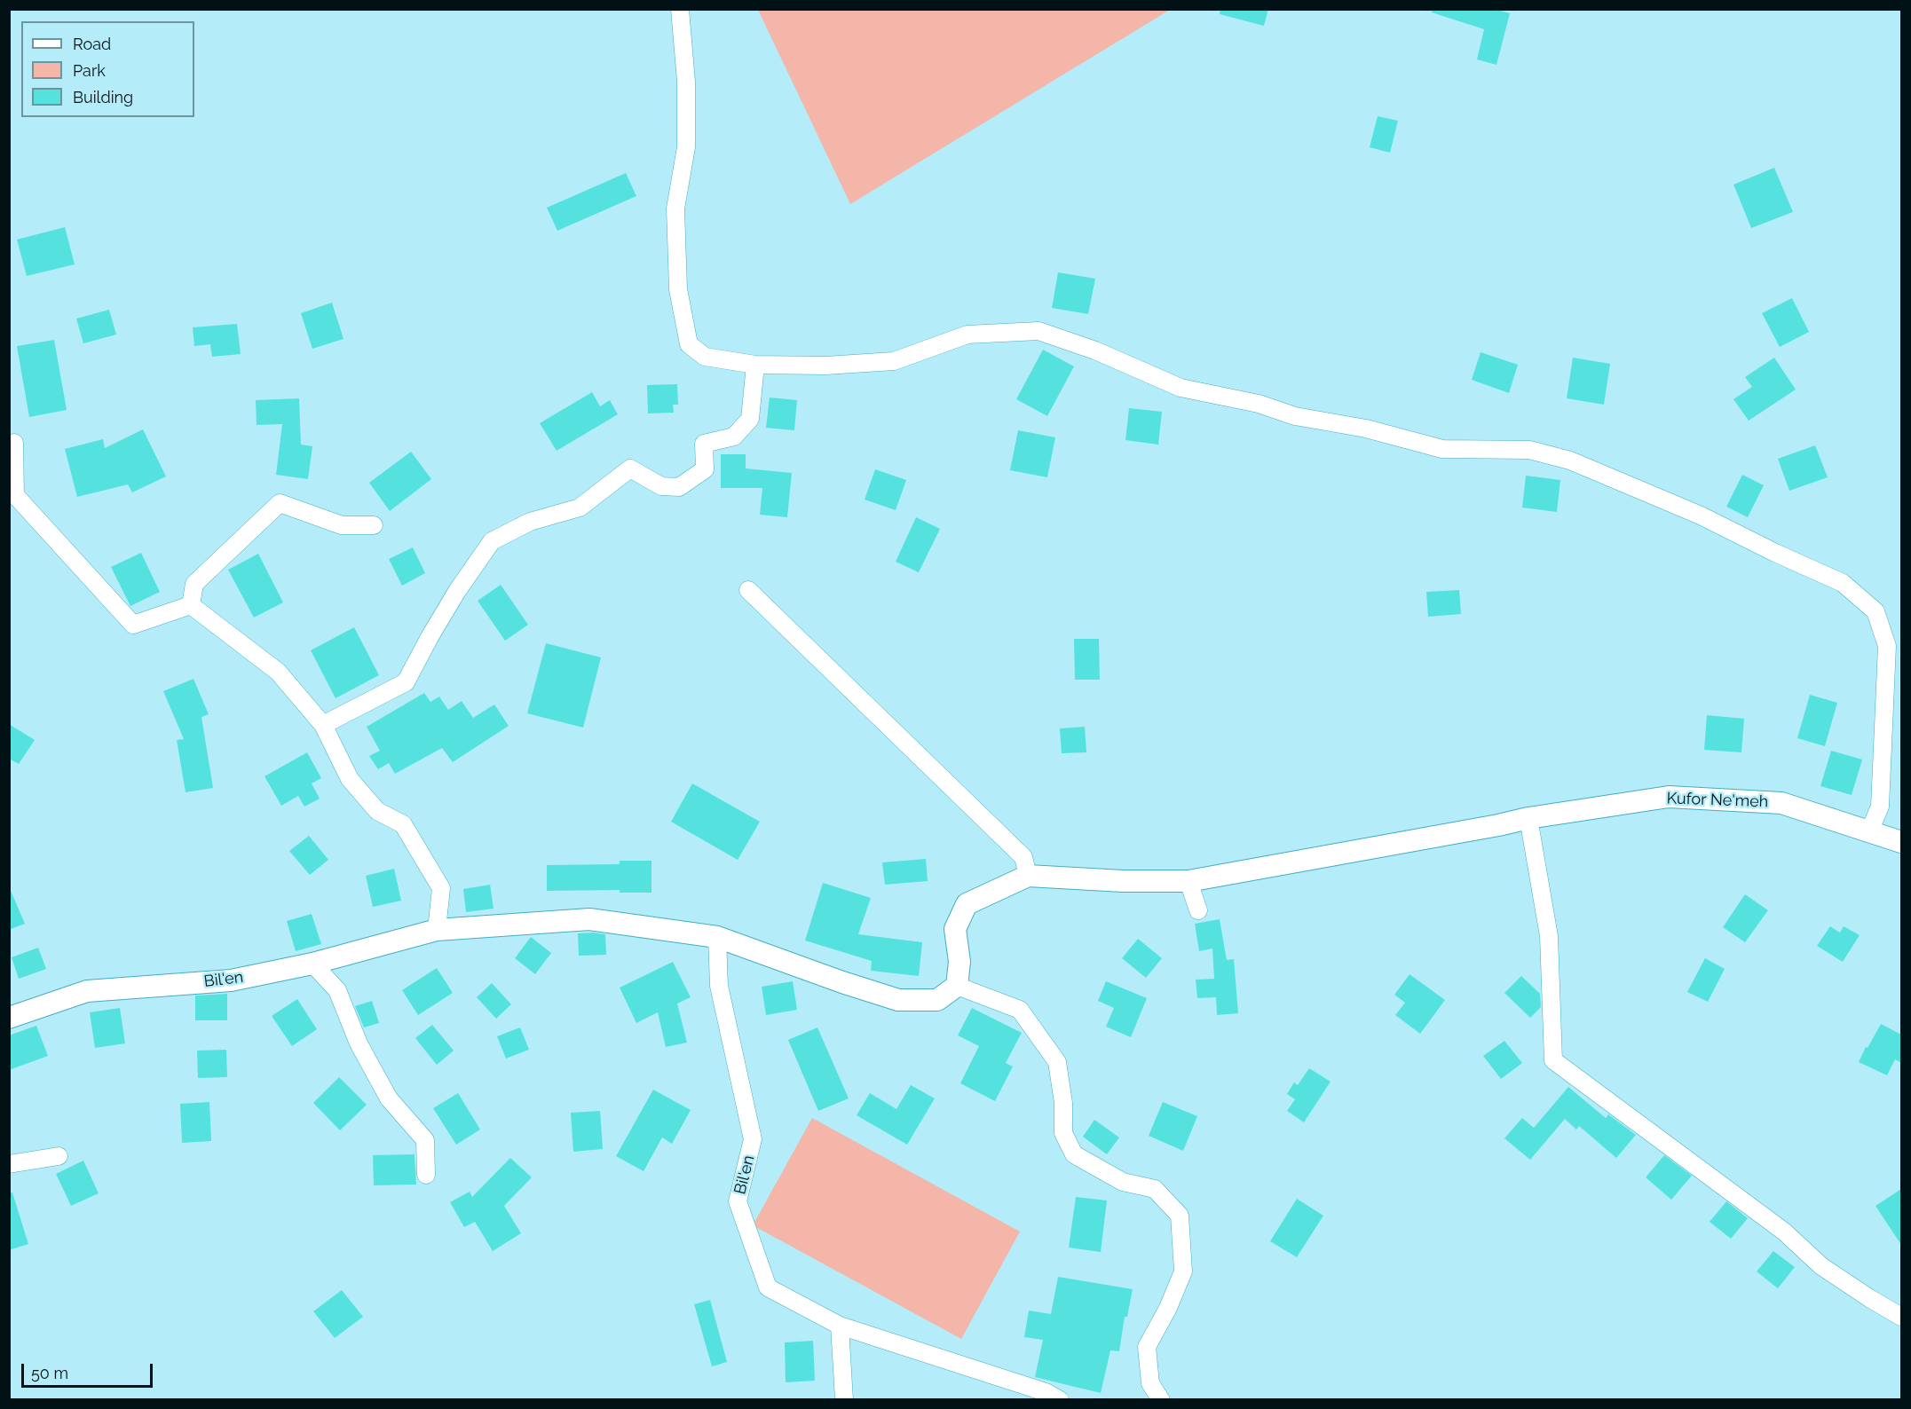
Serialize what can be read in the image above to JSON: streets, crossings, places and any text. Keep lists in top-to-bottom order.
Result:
{
  "streets": {
    "street": ["Kufor Ne'meh", "Bil'en"]
  },
  "legend": ["Road", "Park", "Building"],
  "scale_bar": "50 m"
}
